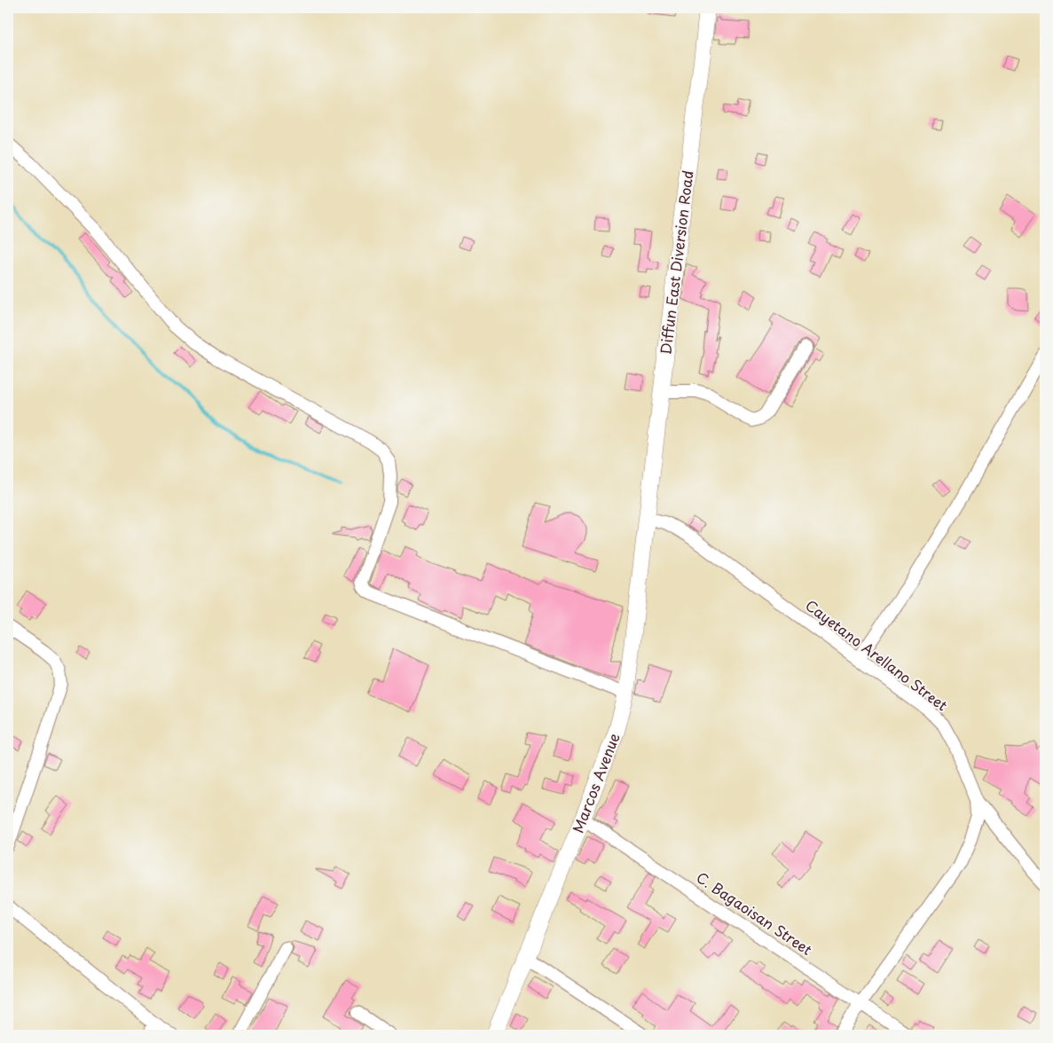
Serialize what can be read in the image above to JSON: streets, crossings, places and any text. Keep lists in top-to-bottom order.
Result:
{
  "streets": {
    "main road": ["Diffun East Diversion Road", "Marcos Avenue"],
    "street": ["Cayetano Arellano Street", "C. Bagaoisan Street"]
  },
  "crossings": [
    ["Diffun East Diversion Road", "Cayetano Arellano Street"],
    ["Diffun East Diversion Road", "Marcos Avenue"],
    ["Cayetano Arellano Street", "Marcos Avenue"],
    ["Cayetano Arellano Street", "C. Bagaoisan Street"],
    ["Marcos Avenue", "C. Bagaoisan Street"]
  ]
}
